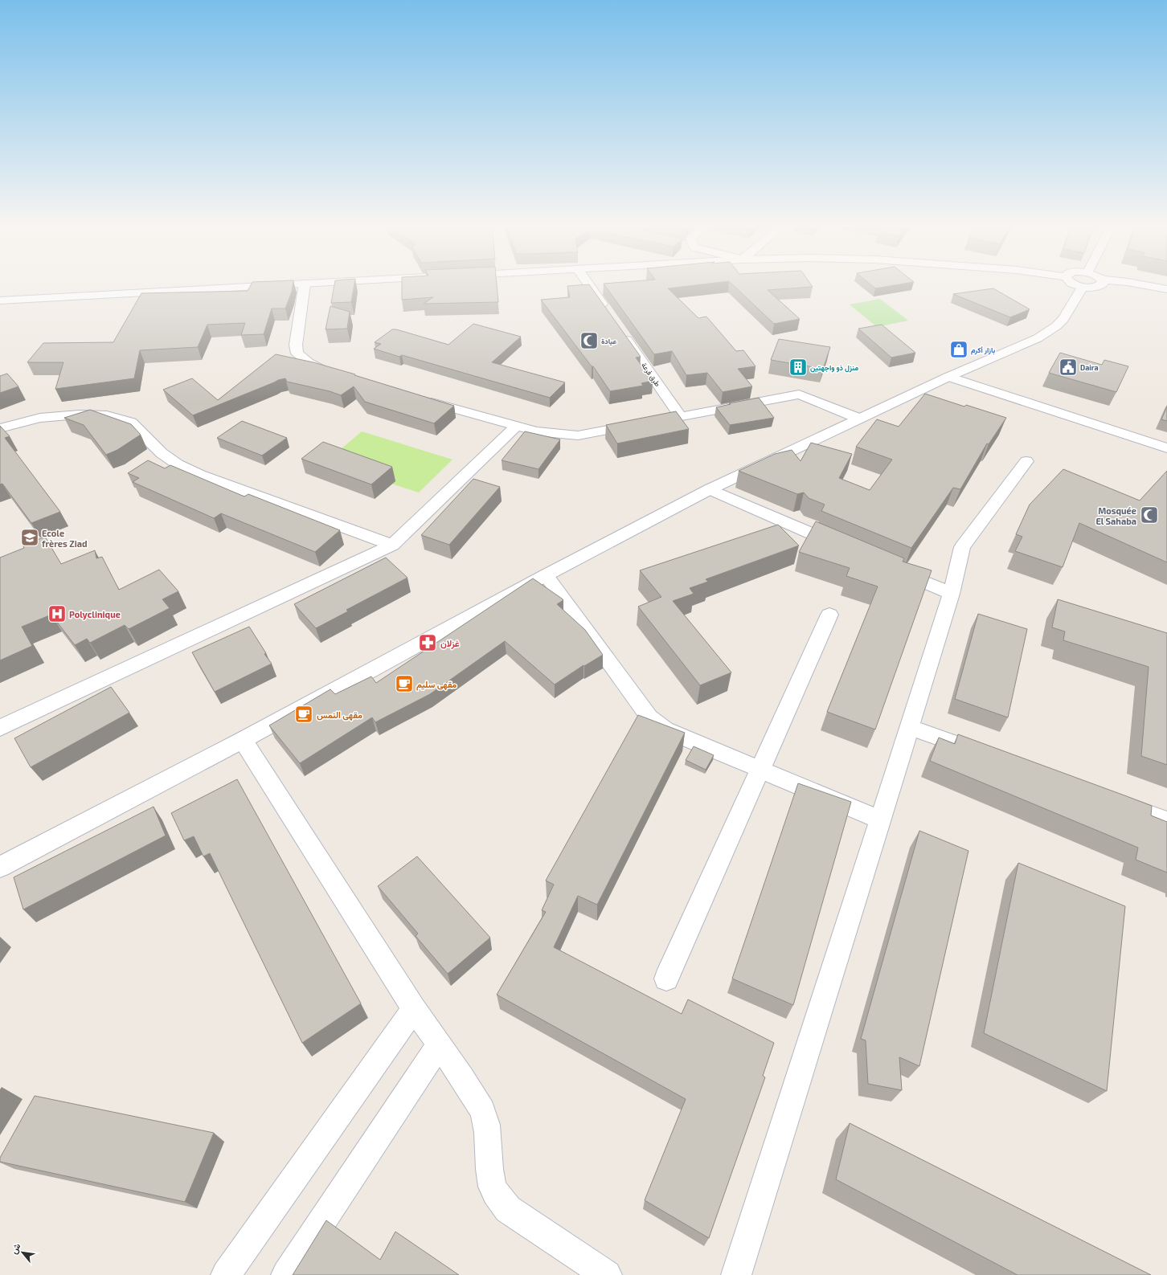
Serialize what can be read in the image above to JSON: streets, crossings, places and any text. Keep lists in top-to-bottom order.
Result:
{
  "streets": {
    "street": ["طرق فرعة"]
  },
  "places": {
    "mosque": ["عيادة", "Mosquée El Sahaba"],
    "shop": ["بازار أكرم"],
    "building": ["منزل ذو واجهتين"],
    "public building": ["Daira"],
    "school or university": ["Ecole frères Ziad"],
    "hospital": ["Polyclinique"],
    "pharmacy": ["غزلان"],
    "cafe": ["مقهى سليم", "مقهى النمس"]
  },
  "north": "top left"
}
